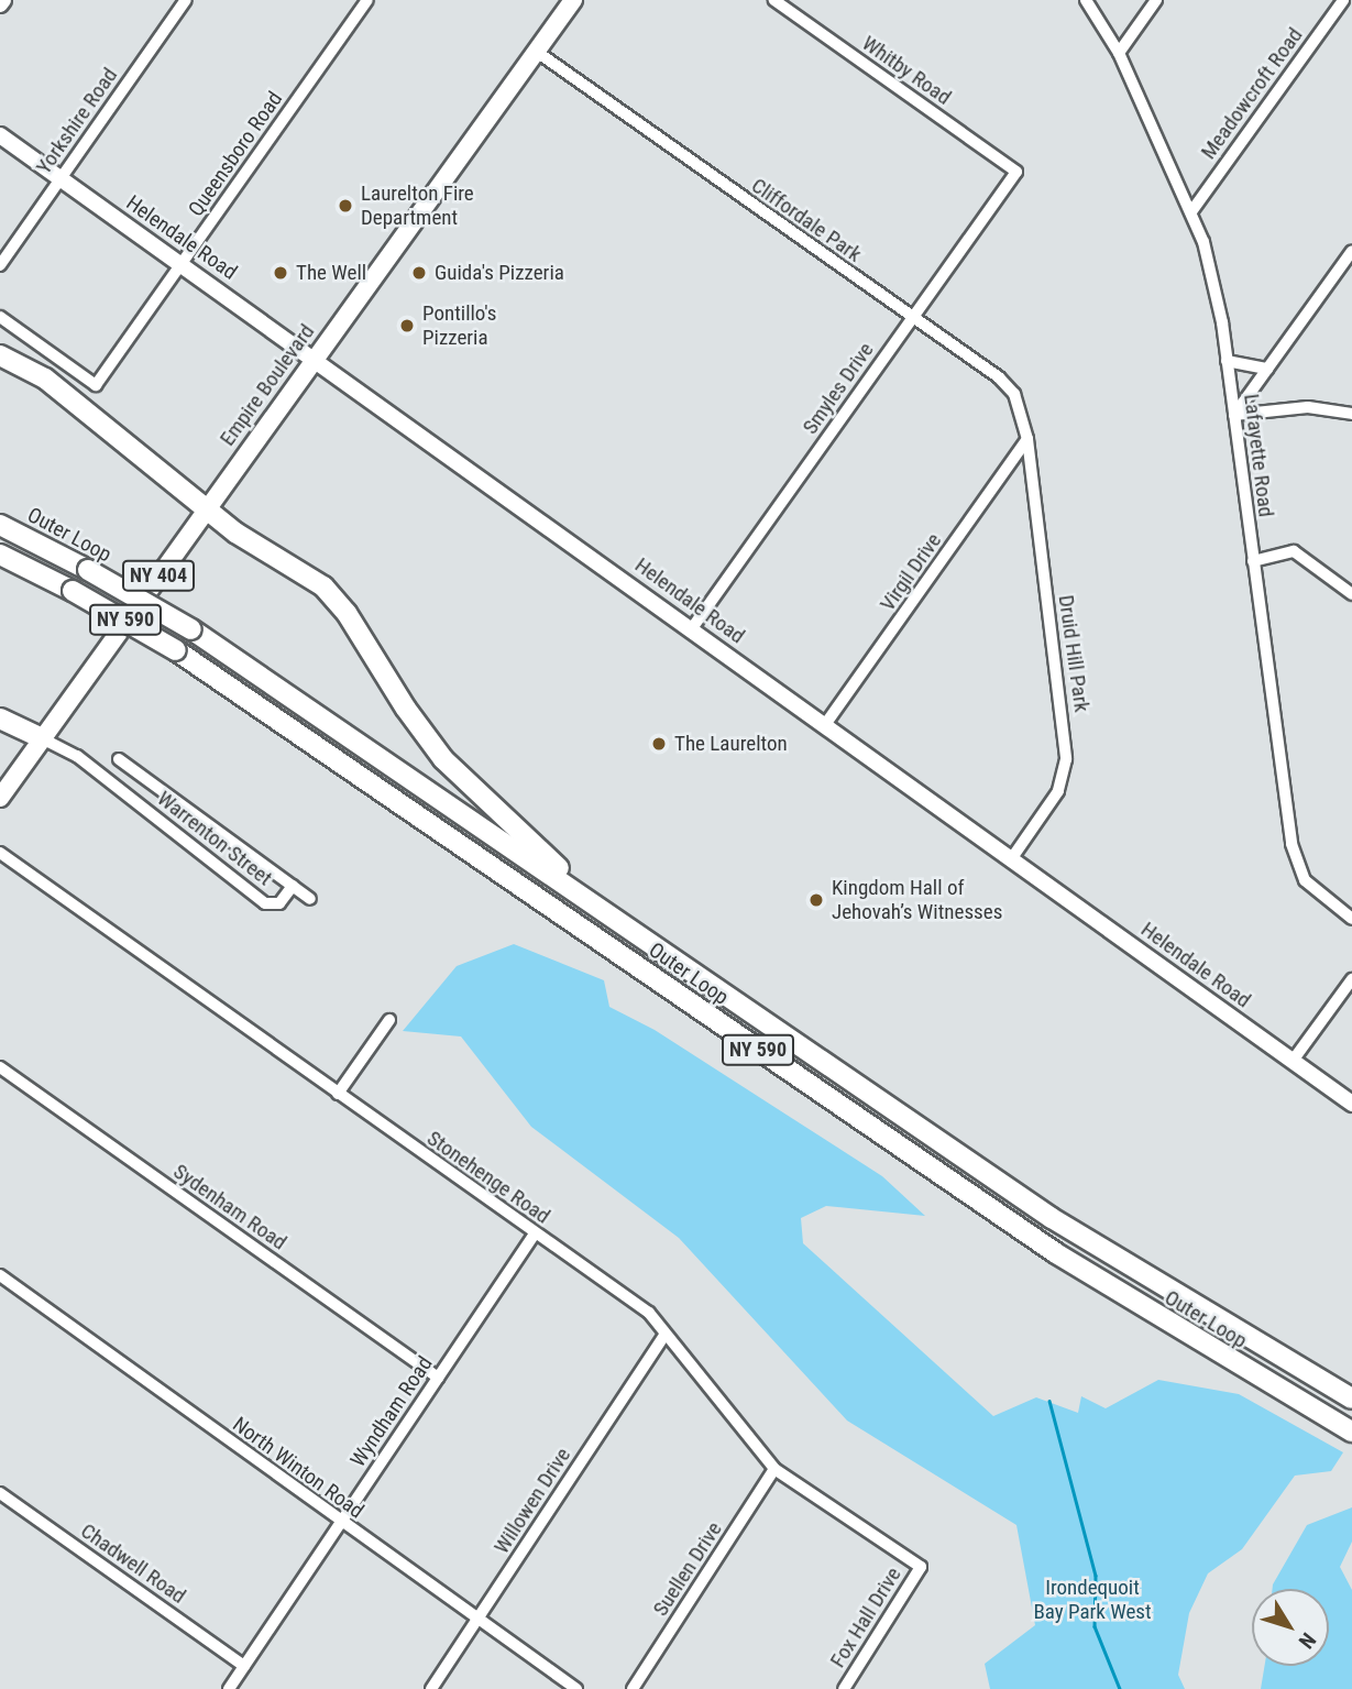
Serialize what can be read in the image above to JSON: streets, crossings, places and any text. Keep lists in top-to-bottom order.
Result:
{
  "streets": {
    "highway": ["Outer Loop", "NY 590"],
    "main road": ["Empire Boulevard", "NY 404"],
    "street": [
      "Whitby Road",
      "Meadowcroft Road",
      "Yorkshire Road",
      "Queensboro Road",
      "Cliffordale Park",
      "Helendale Road",
      "Smyles Drive",
      "Lafayette Road",
      "Virgil Drive",
      "Druid Hill Park",
      "Warrenton Street",
      "Stonehenge Road",
      "Sydenham Road",
      "Wyndham Road",
      "North Winton Road",
      "Willowen Drive",
      "Chadwell Road",
      "Suellen Drive",
      "Fox Hall Drive"
    ]
  },
  "crossings": [
    ["Whitby Road", "Smyles Drive"],
    ["Meadowcroft Road", "Lafayette Road"],
    ["Yorkshire Road", "Helendale Road"],
    ["Queensboro Road", "Helendale Road"],
    ["Cliffordale Park", "Empire Boulevard"],
    ["Cliffordale Park", "Smyles Drive"],
    ["Cliffordale Park", "Virgil Drive"],
    ["Cliffordale Park", "Druid Hill Park"],
    ["Helendale Road", "Empire Boulevard"],
    ["Helendale Road", "Smyles Drive"],
    ["Helendale Road", "Virgil Drive"],
    ["Helendale Road", "Druid Hill Park"],
    ["Empire Boulevard", "Warrenton Street"],
    ["Virgil Drive", "Druid Hill Park"],
    ["Stonehenge Road", "Wyndham Road"],
    ["Stonehenge Road", "Willowen Drive"],
    ["Stonehenge Road", "Suellen Drive"],
    ["Stonehenge Road", "Fox Hall Drive"],
    ["Sydenham Road", "Wyndham Road"],
    ["Wyndham Road", "North Winton Road"],
    ["Wyndham Road", "Chadwell Road"],
    ["North Winton Road", "Willowen Drive"]
  ],
  "parks": ["Irondequoit Bay Park West"],
  "places": [
    "Laurelton Fire Department",
    "The Well",
    "Guida's Pizzeria",
    "Pontillo's Pizzeria",
    "The Laurelton",
    "Kingdom Hall of Jehovah’s Witnesses"
  ],
  "north": "bottom right"
}
